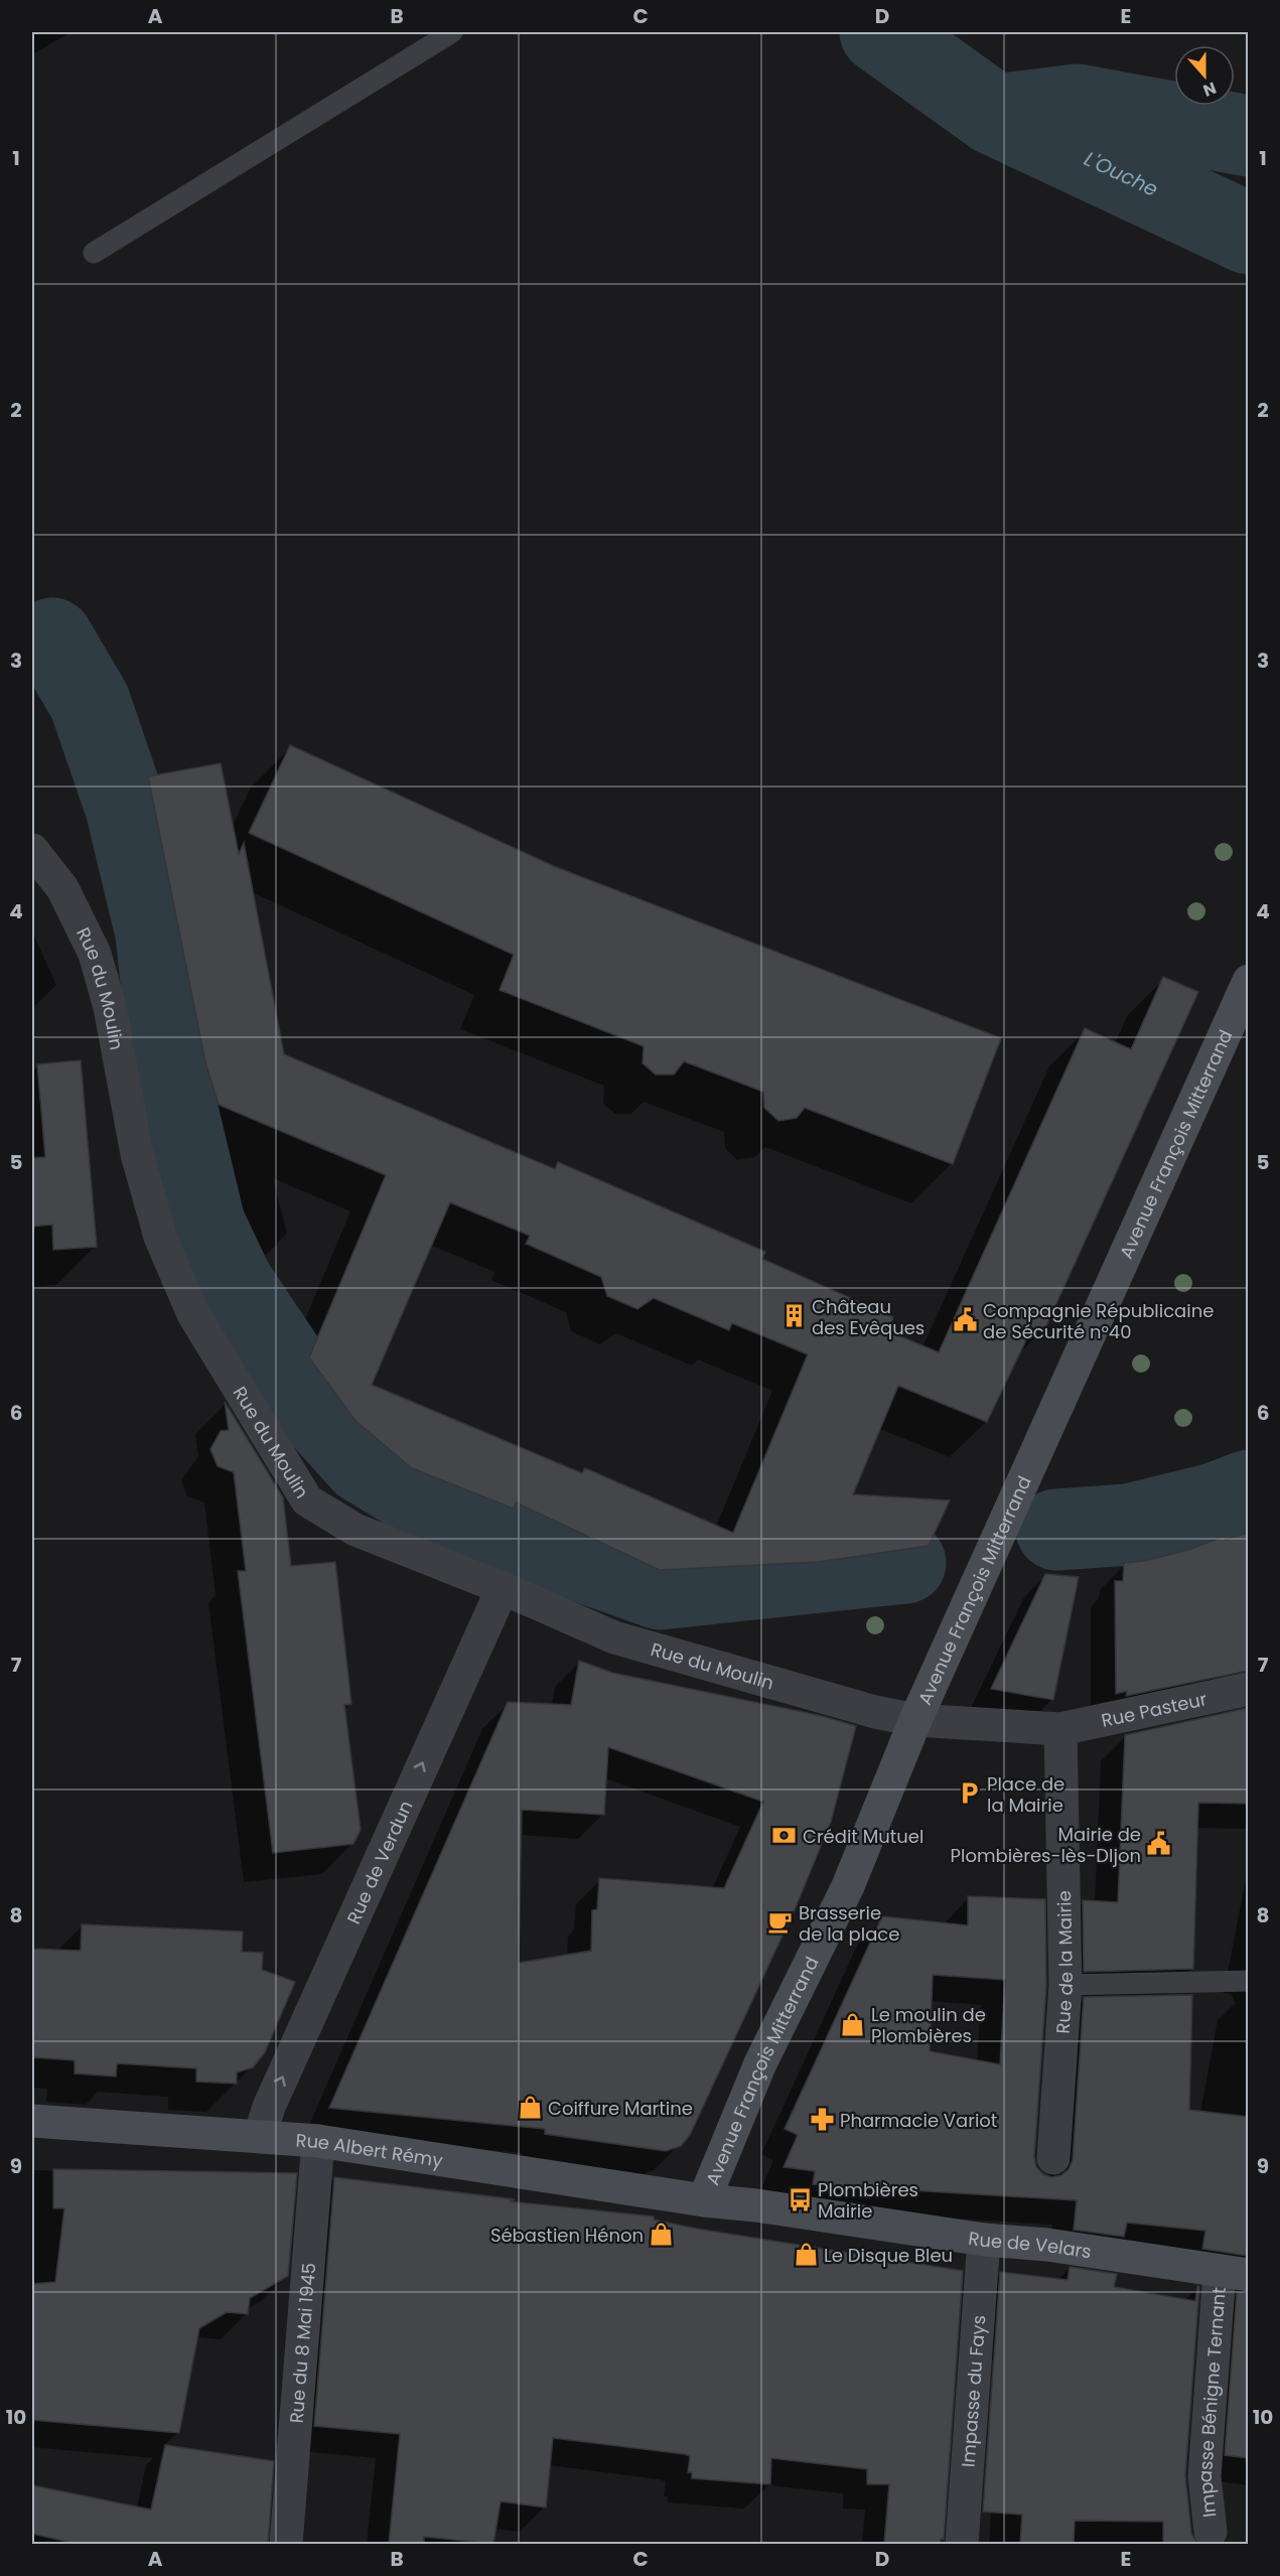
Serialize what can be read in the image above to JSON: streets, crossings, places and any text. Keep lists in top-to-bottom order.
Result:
{
  "streets": {
    "main road": ["Avenue François Mitterrand", "Rue Albert Rémy", "Rue de Velars"],
    "street": [
      "Rue du Moulin",
      "Rue Pasteur",
      "Rue de Verdun",
      "Rue de la Mairie",
      "Rue du 8 Mai 1945",
      "Impasse du Fays",
      "Impasse Bénigne Ternant"
    ]
  },
  "crossings": [
    ["Rue du Moulin", "Avenue François Mitterrand"],
    ["Rue du Moulin", "Rue de Verdun"],
    ["Avenue François Mitterrand", "Rue Albert Rémy"],
    ["Avenue François Mitterrand", "Rue de Velars"],
    ["Rue Pasteur", "Rue de la Mairie"],
    ["Rue de Verdun", "Rue Albert Rémy"],
    ["Rue Albert Rémy", "Rue de Velars"],
    ["Rue Albert Rémy", "Rue du 8 Mai 1945"],
    ["Rue de Velars", "Impasse du Fays"],
    ["Rue de Velars", "Impasse Bénigne Ternant"]
  ],
  "one_way": ["Rue de Verdun"],
  "water": ["L'Ouche"],
  "places": {
    "building": ["Château des Evêques"],
    "public building": ["Compagnie Républicaine de Sécurité n°40", "Mairie de Plombières-lès-DIjon"],
    "parking": ["Place de la Mairie"],
    "bank": ["Crédit Mutuel"],
    "cafe": ["Brasserie de la place"],
    "shop": [
      "Le moulin de Plombières",
      "Coiffure Martine",
      "Sébastien Hénon",
      "Le Disque Bleu"
    ],
    "pharmacy": ["Pharmacie Variot"],
    "bus stop": ["Plombières Mairie"]
  },
  "north": "bottom",
  "grid": {
    "columns": [
      "A",
      "B",
      "C",
      "D",
      "E"
    ],
    "rows": [
      "1",
      "2",
      "3",
      "4",
      "5",
      "6",
      "7",
      "8",
      "9",
      "10"
    ]
  }
}
